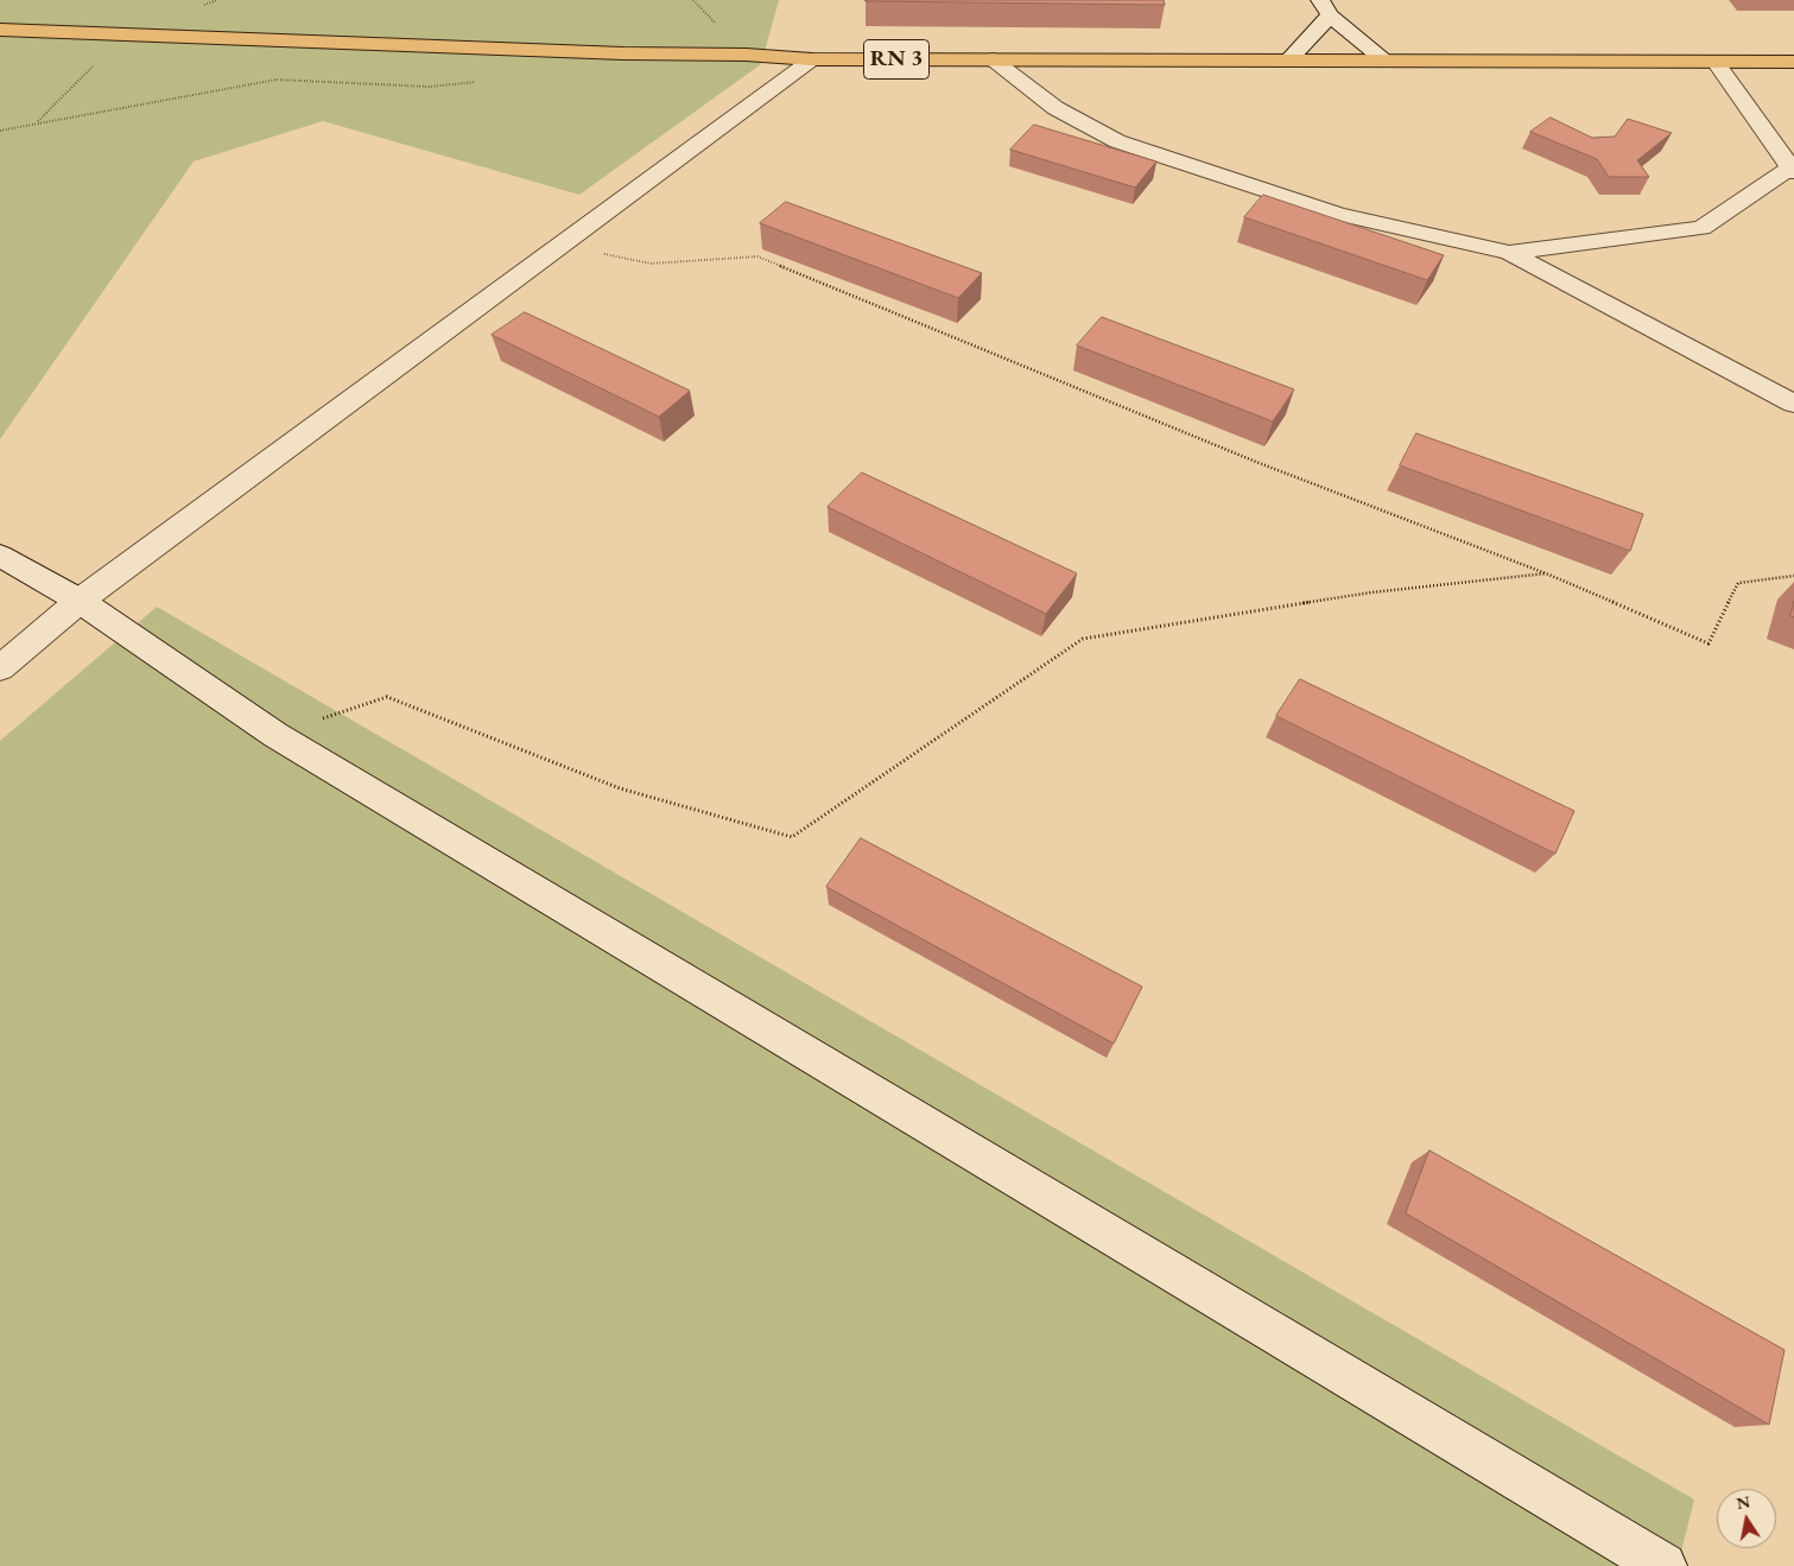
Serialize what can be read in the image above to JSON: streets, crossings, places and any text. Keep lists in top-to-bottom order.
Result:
{
  "streets": {
    "main road": ["RN 3"]
  },
  "north": "top"
}
